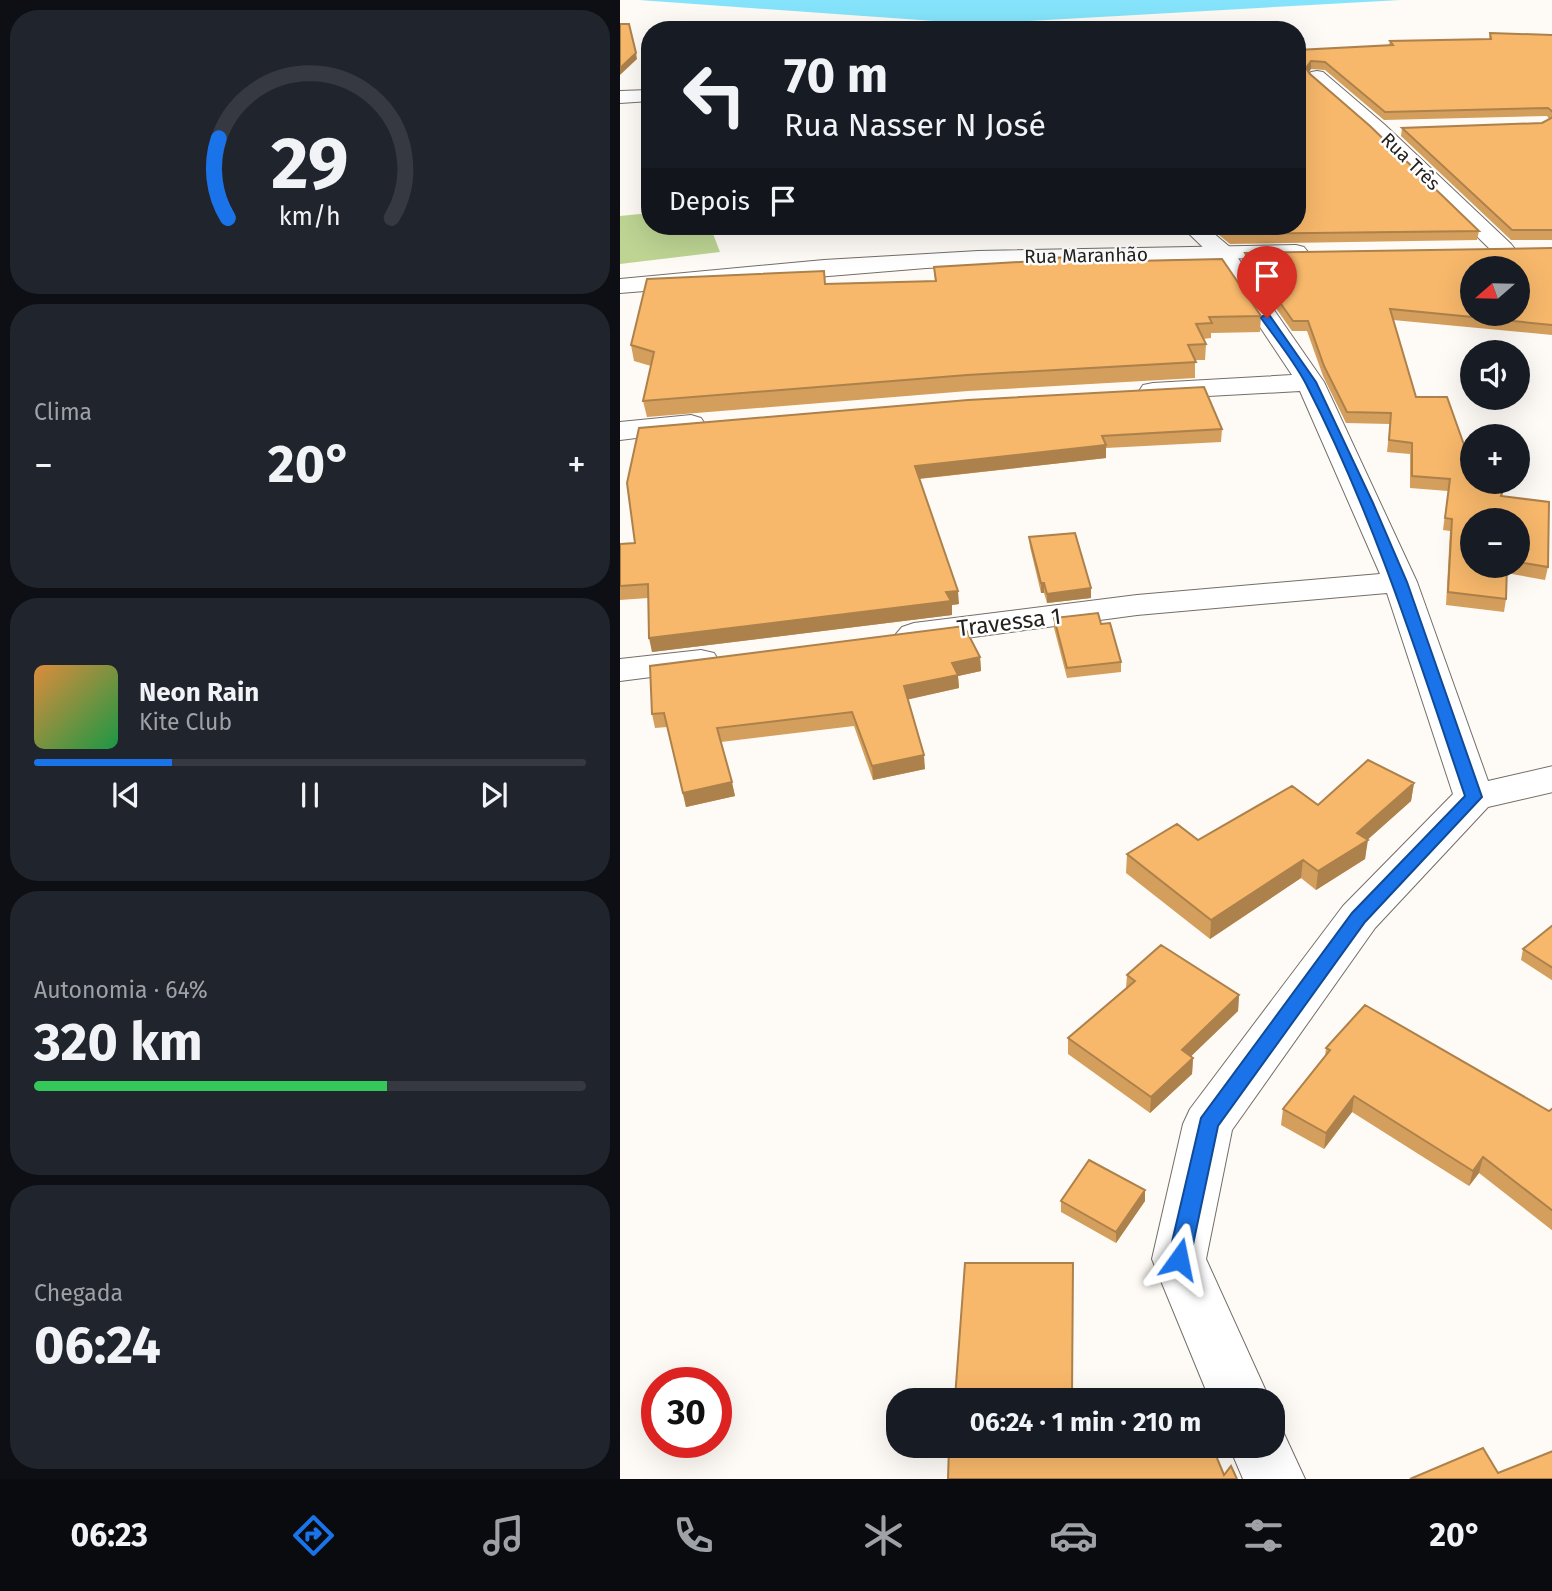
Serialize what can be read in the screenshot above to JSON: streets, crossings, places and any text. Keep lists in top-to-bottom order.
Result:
{
  "streets": {
    "street": ["Rua Três", "Rua Maranhão", "Travessa 1"]
  },
  "north": "left",
  "page": {
    "turn": ["70 m", "Rua Nasser N José"],
    "then": "Depois",
    "map_buttons": ["+", "−"],
    "tile": [
      "Clima",
      ["Autonomia · 64%", "320 km"],
      ["Chegada", "06:24"]
    ],
    "heat": ["−", "20°", "+"],
    "song": ["Neon Rain", "Kite Club"],
    "limit": "30",
    "trip": "06:24 · 1 min · 210 m",
    "tabs": ["06:23", "20°"],
    "gauge": ["29", "km/h"]
  }
}
